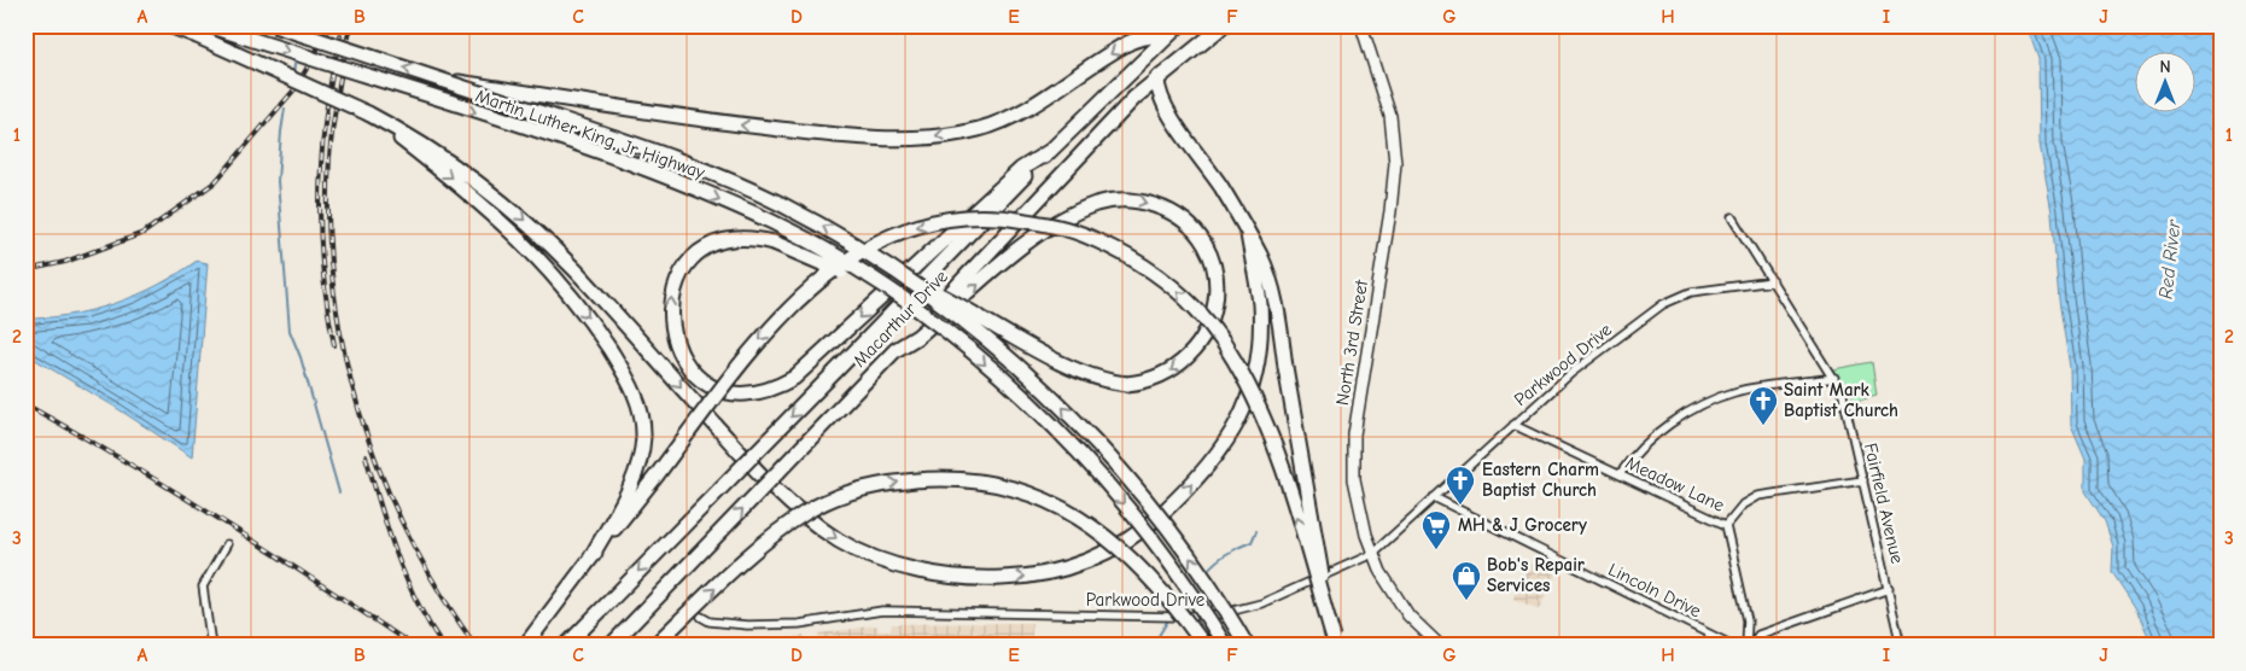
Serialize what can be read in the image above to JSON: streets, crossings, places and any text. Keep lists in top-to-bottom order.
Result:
{
  "streets": {
    "highway": ["Martin Luther King, Jr Highway", "Macarthur Drive"],
    "main road": ["North 3rd Street"],
    "street": [
      "Parkwood Drive",
      "Meadow Lane",
      "Fairfield Avenue",
      "Lincoln Drive"
    ]
  },
  "crossings": [
    ["North 3rd Street", "Parkwood Drive"],
    ["Parkwood Drive", "Meadow Lane"],
    ["Parkwood Drive", "Fairfield Avenue"],
    ["Parkwood Drive", "Lincoln Drive"]
  ],
  "water": ["Red River"],
  "places": {
    "church": ["Saint Mark Baptist Church", "Eastern Charm Baptist Church"],
    "supermarket": ["MH & J Grocery"],
    "shop": ["Bob's Repair Services"]
  },
  "north": "top",
  "grid": {
    "columns": [
      "A",
      "B",
      "C",
      "D",
      "E",
      "F",
      "G",
      "H",
      "I",
      "J"
    ],
    "rows": ["1", "2", "3"]
  }
}
